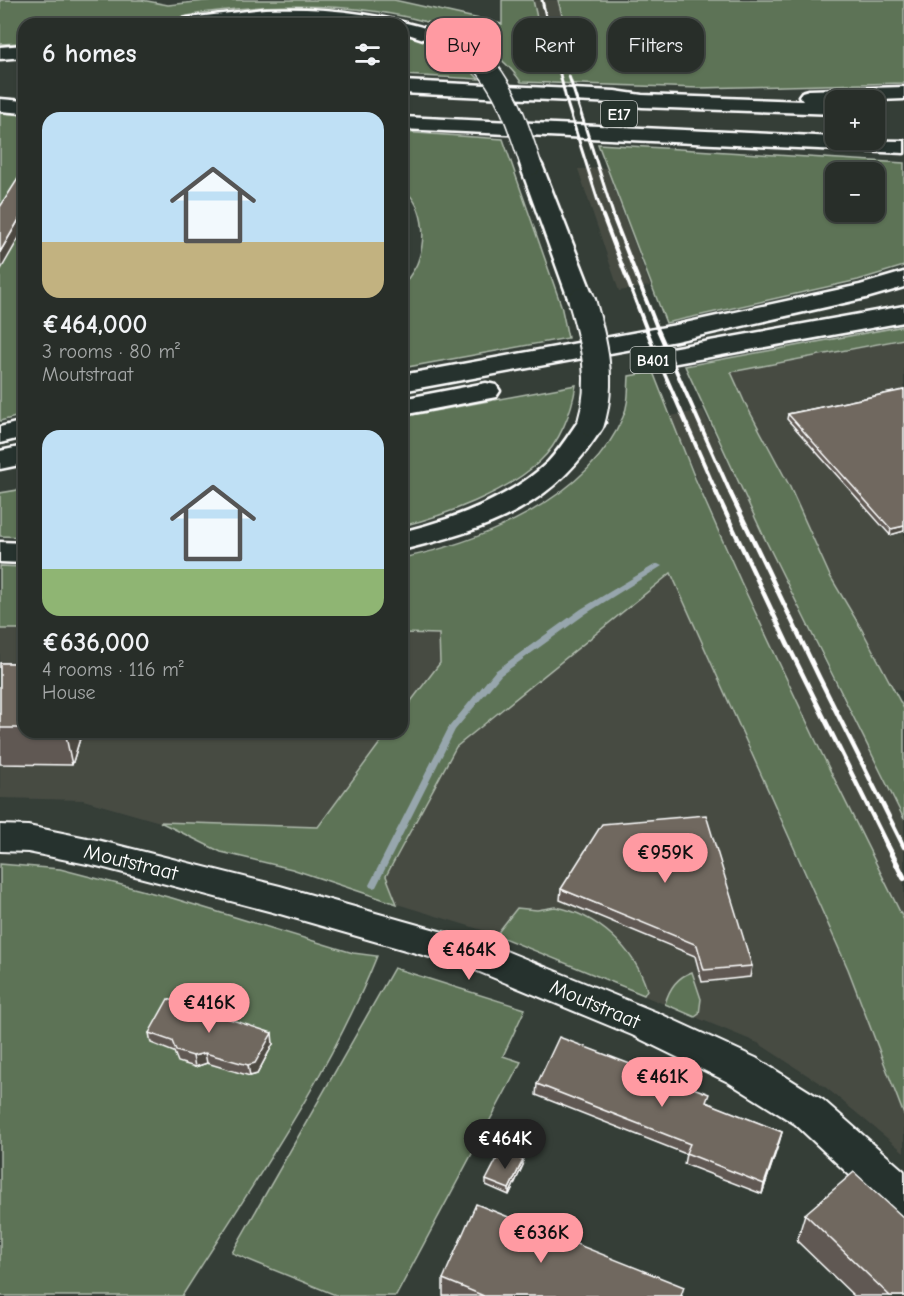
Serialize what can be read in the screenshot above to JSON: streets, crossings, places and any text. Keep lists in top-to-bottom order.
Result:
{
  "streets": {
    "highway": ["E17", "B401"],
    "street": ["Moutstraat"]
  },
  "page": {
    "chip": ["Buy", "Rent", "Filters"],
    "heading": "6 homes",
    "map_buttons": ["+", "−"],
    "list": [
      {
        "name": "€464,000",
        "note": "3 rooms · 80 m² · Moutstraat"
      },
      {
        "name": "€636,000",
        "note": "4 rooms · 116 m² · House"
      }
    ],
    "price": [
      "€959K",
      "€464K",
      "€416K",
      "€461K",
      "€464K",
      "€636K"
    ]
  }
}
